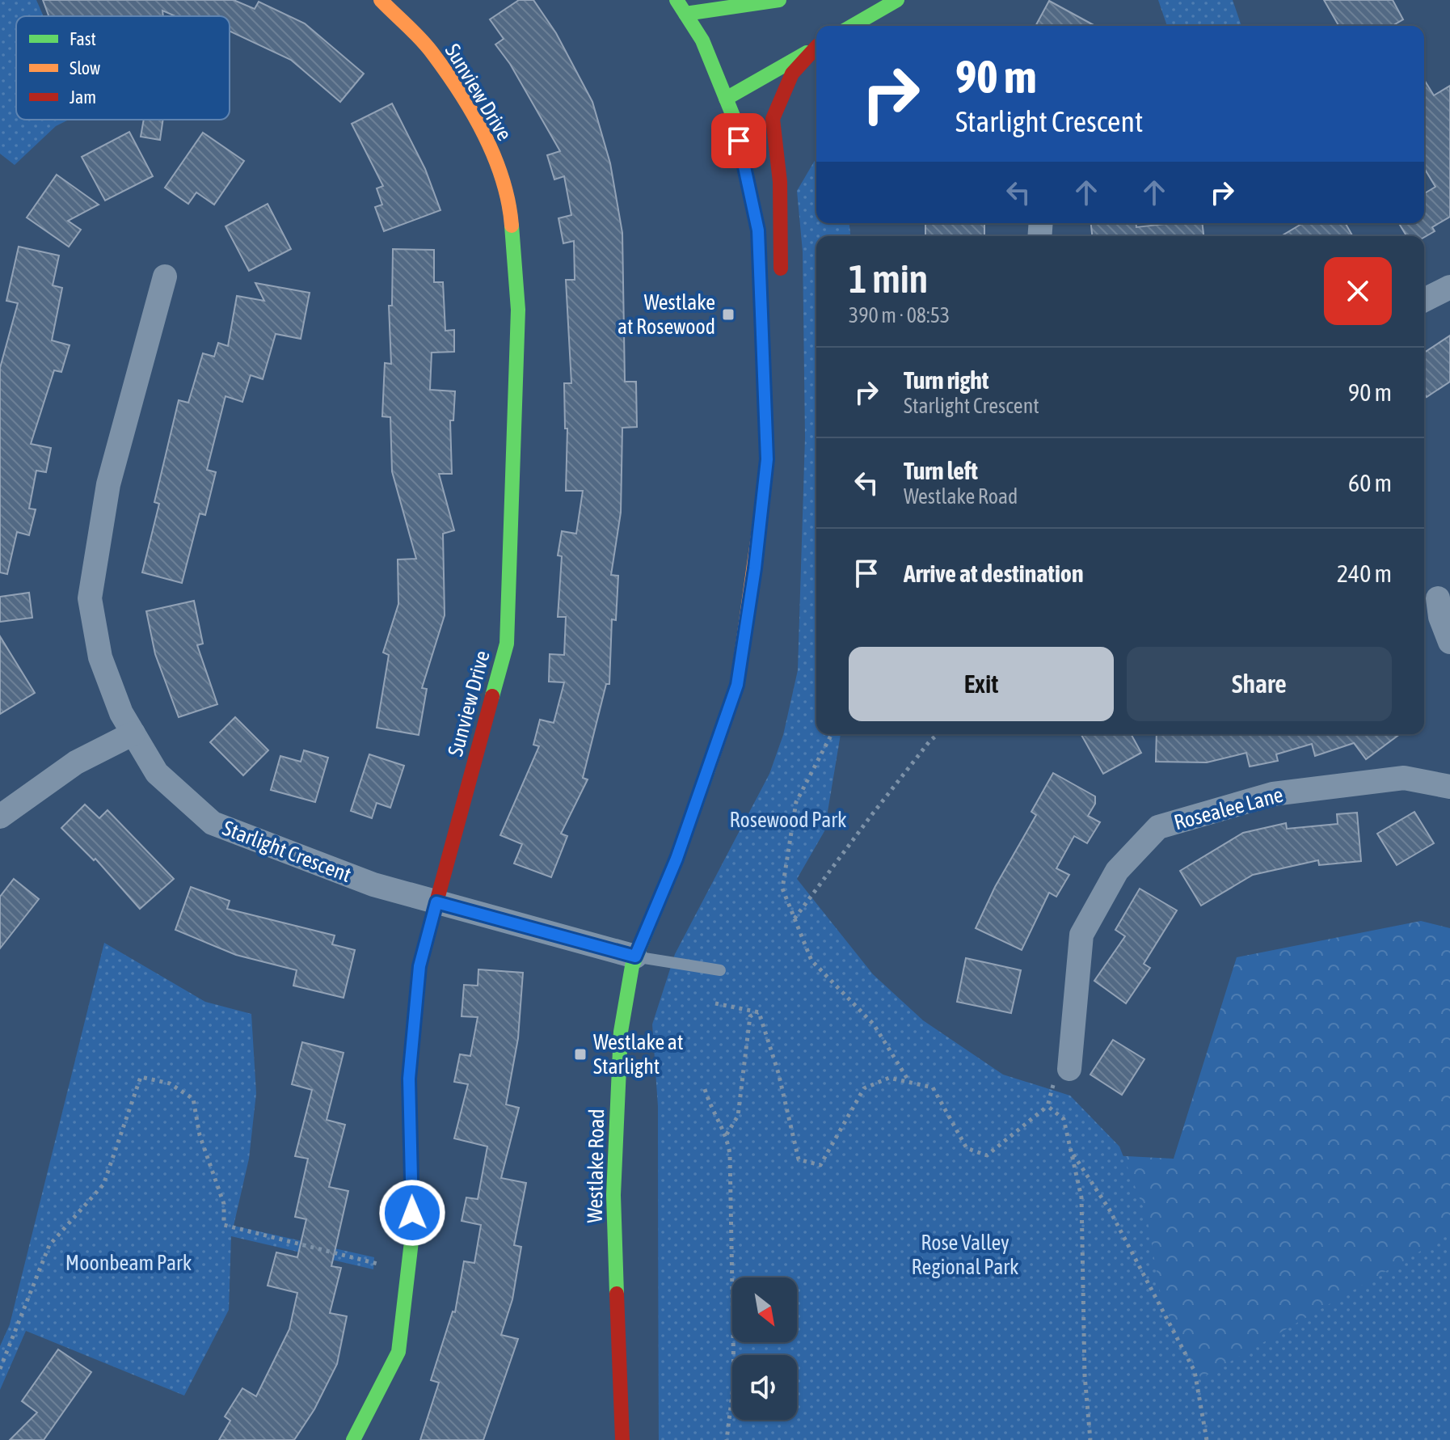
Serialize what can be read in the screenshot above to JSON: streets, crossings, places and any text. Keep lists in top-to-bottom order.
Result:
{
  "streets": {
    "street": [
      "Sunview Drive",
      "Rosealee Lane",
      "Starlight Crescent",
      "Westlake Road"
    ]
  },
  "crossings": [
    ["Sunview Drive", "Starlight Crescent"],
    ["Starlight Crescent", "Westlake Road"]
  ],
  "parks": ["Rosewood Park", "Rose Valley Regional Park", "Moonbeam Park"],
  "places": {
    "transit": ["Westlake at Rosewood", "Westlake at Starlight"]
  },
  "legend": ["Fast", "Slow", "Jam"],
  "north": "bottom right",
  "page": {
    "turn": ["90 m", "Starlight Crescent"],
    "heading": ["1 min", "390 m · 08:53"],
    "list": [
      {
        "name": "Turn right",
        "note": "Starlight Crescent",
        "value": "90 m"
      },
      {
        "name": "Turn left",
        "note": "Westlake Road",
        "value": "60 m"
      },
      {
        "name": "Arrive at destination",
        "value": "240 m"
      }
    ],
    "buttons": ["Exit", "Share"]
  }
}
